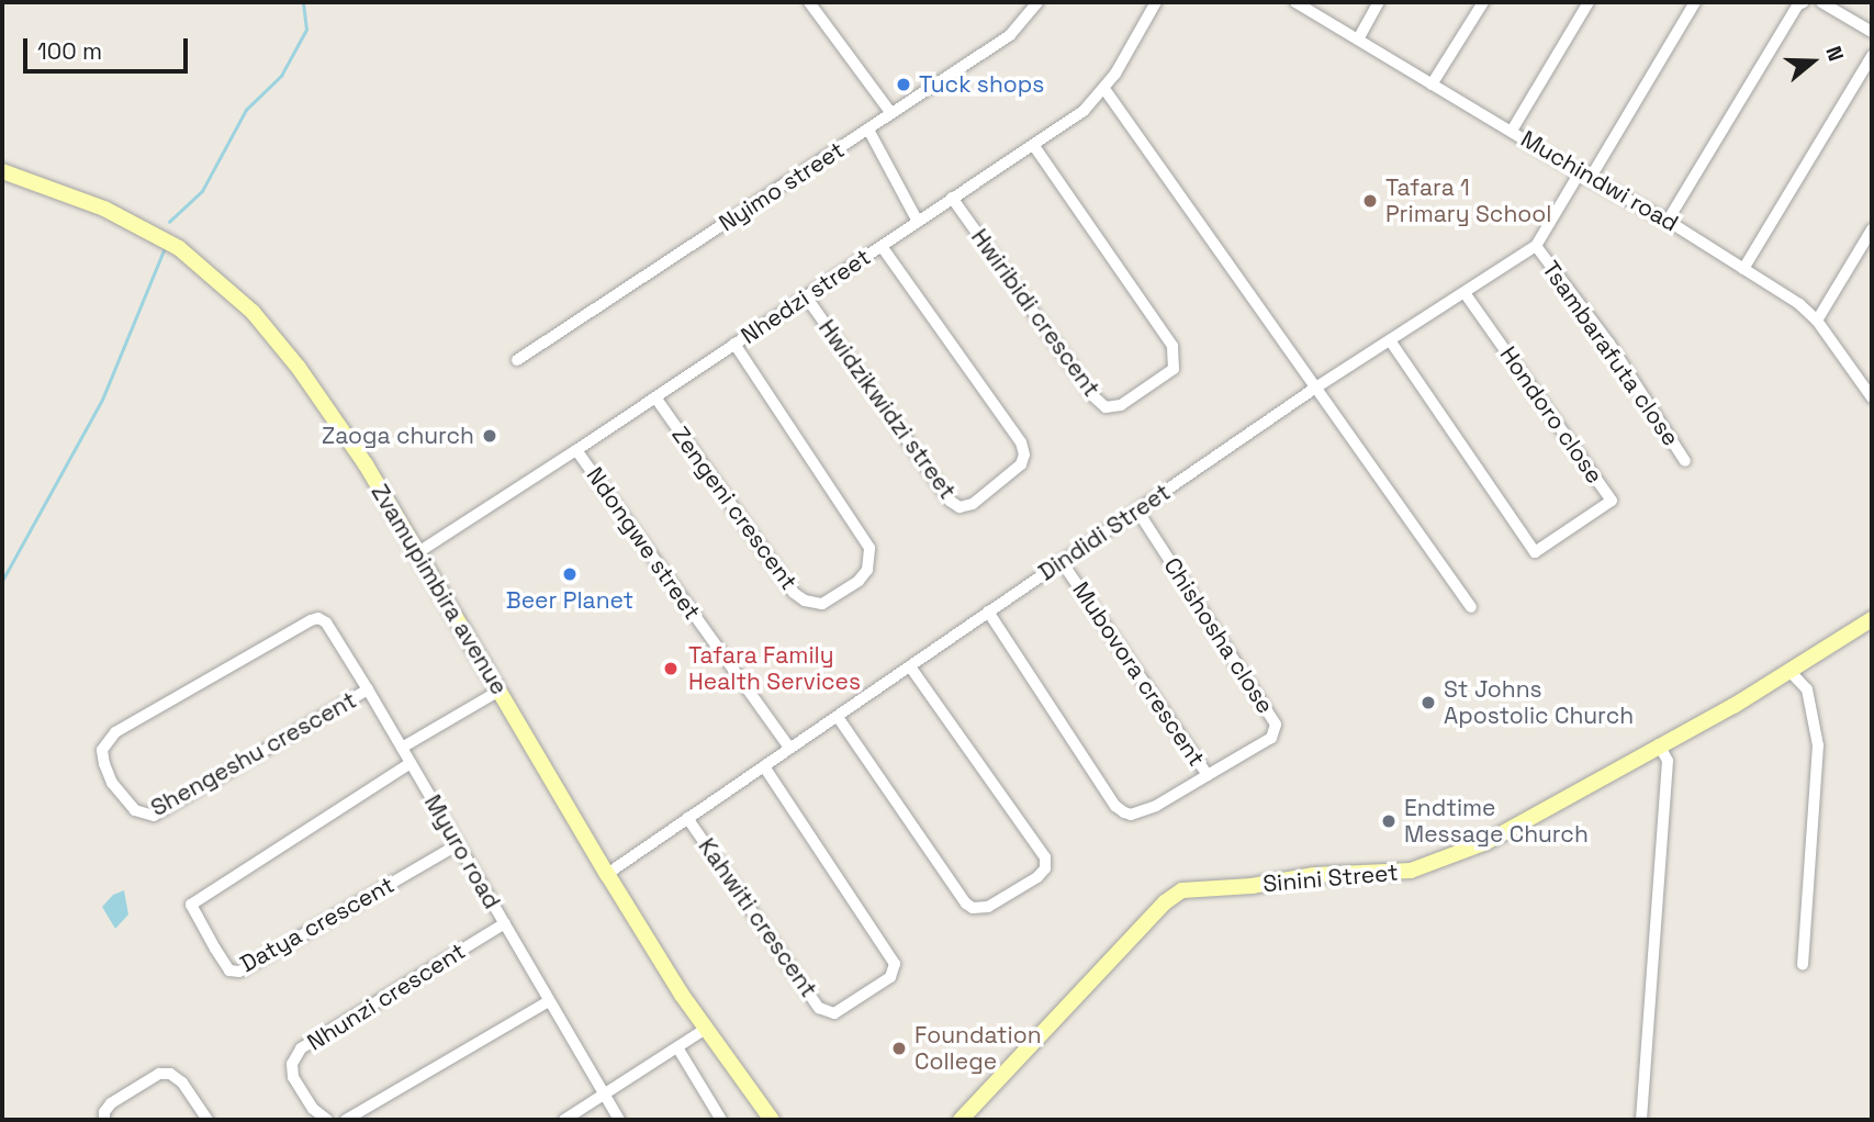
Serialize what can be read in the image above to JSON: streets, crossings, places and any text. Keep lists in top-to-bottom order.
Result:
{
  "streets": {
    "street": [
      "Muchindwi road",
      "Nyimo street",
      "Nhedzi street",
      "Hwiribidi crescent",
      "Tsambarafuta close",
      "Hwidzikwidzi street",
      "Hondoro close",
      "Zengeni crescent",
      "Dindidi Street",
      "Ndongwe street",
      "Zvamupimbira avenue",
      "Chishosha close",
      "Mubovora crescent",
      "Shengeshu crescent",
      "Myuro road",
      "Sinini Street",
      "Kahwiti crescent",
      "Datya crescent",
      "Nhunzi crescent"
    ]
  },
  "crossings": [
    ["Muchindwi road", "Dindidi Street"],
    ["Nhedzi street", "Hwiribidi crescent"],
    ["Nhedzi street", "Hwidzikwidzi street"],
    ["Nhedzi street", "Zengeni crescent"],
    ["Nhedzi street", "Ndongwe street"],
    ["Nhedzi street", "Zvamupimbira avenue"],
    ["Tsambarafuta close", "Dindidi Street"],
    ["Hondoro close", "Dindidi Street"],
    ["Dindidi Street", "Ndongwe street"],
    ["Dindidi Street", "Zvamupimbira avenue"],
    ["Dindidi Street", "Chishosha close"],
    ["Dindidi Street", "Mubovora crescent"],
    ["Dindidi Street", "Kahwiti crescent"],
    ["Chishosha close", "Mubovora crescent"],
    ["Shengeshu crescent", "Myuro road"],
    ["Myuro road", "Datya crescent"],
    ["Myuro road", "Nhunzi crescent"]
  ],
  "places": [
    "Tuck shops",
    "Tafara 1 Primary School",
    "Zaoga church",
    "Beer Planet",
    "Tafara Family Health Services",
    "St Johns Apostolic Church",
    "Endtime Message Church",
    "Foundation College"
  ],
  "scale_bar": "100 m",
  "north": "right"
}
